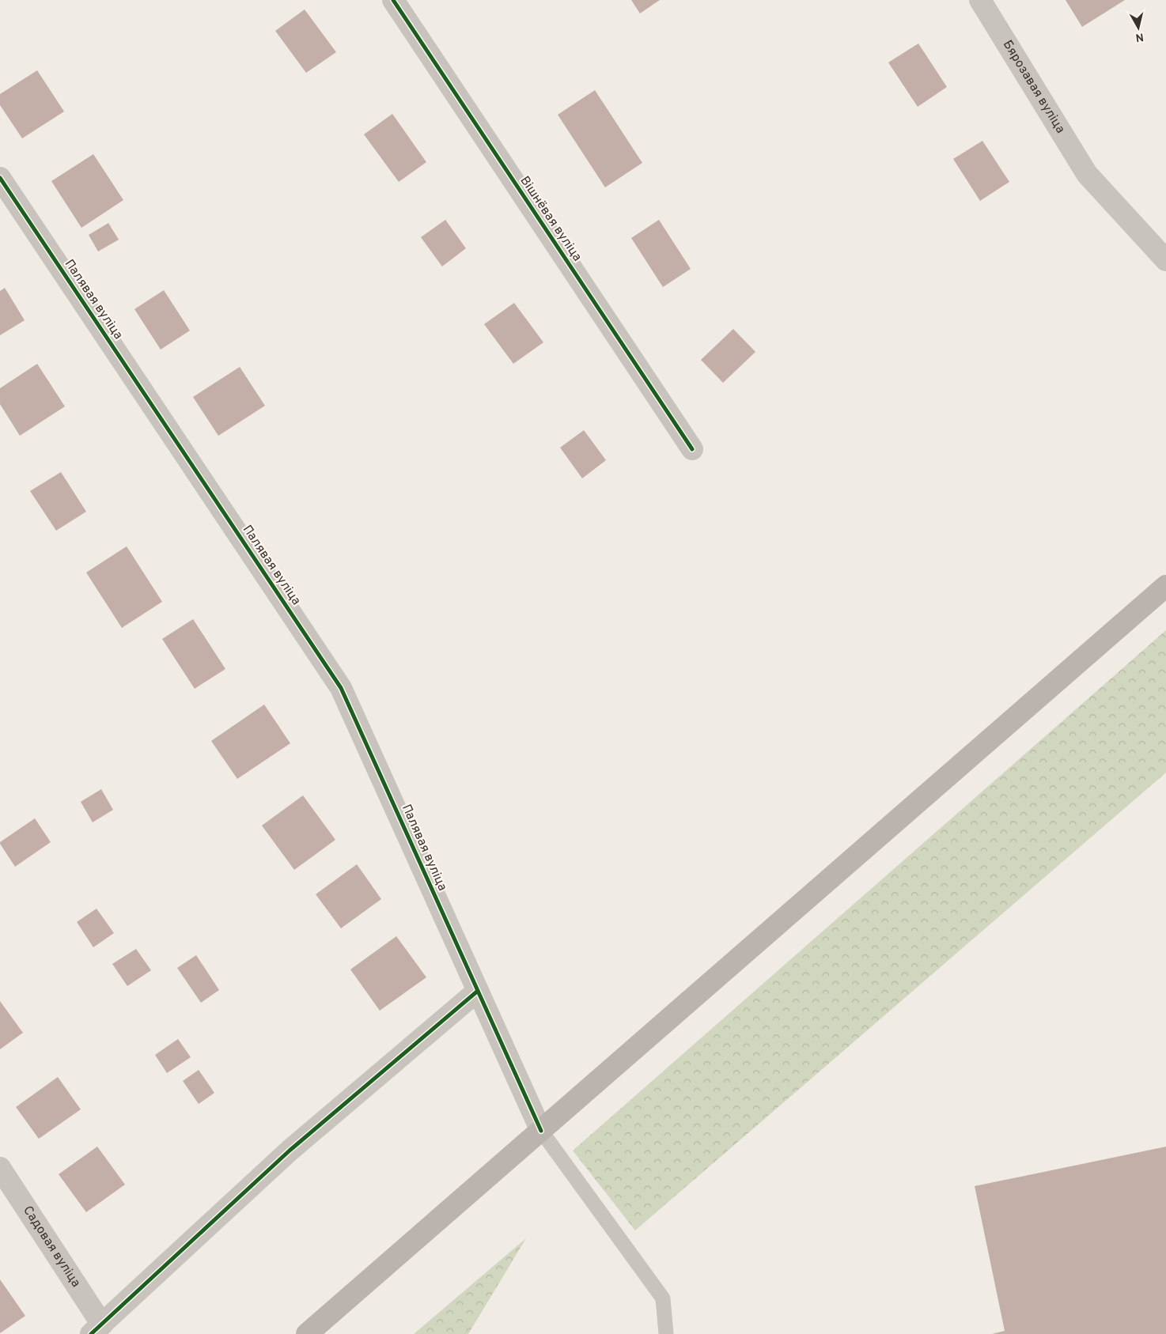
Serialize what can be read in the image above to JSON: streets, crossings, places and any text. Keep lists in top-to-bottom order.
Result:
{
  "streets": {
    "street": [
      "Бярозавая вуліца",
      "Вішнёвая вуліца",
      "Палявая вуліца",
      "Садовая вуліца"
    ]
  },
  "north": "bottom"
}
